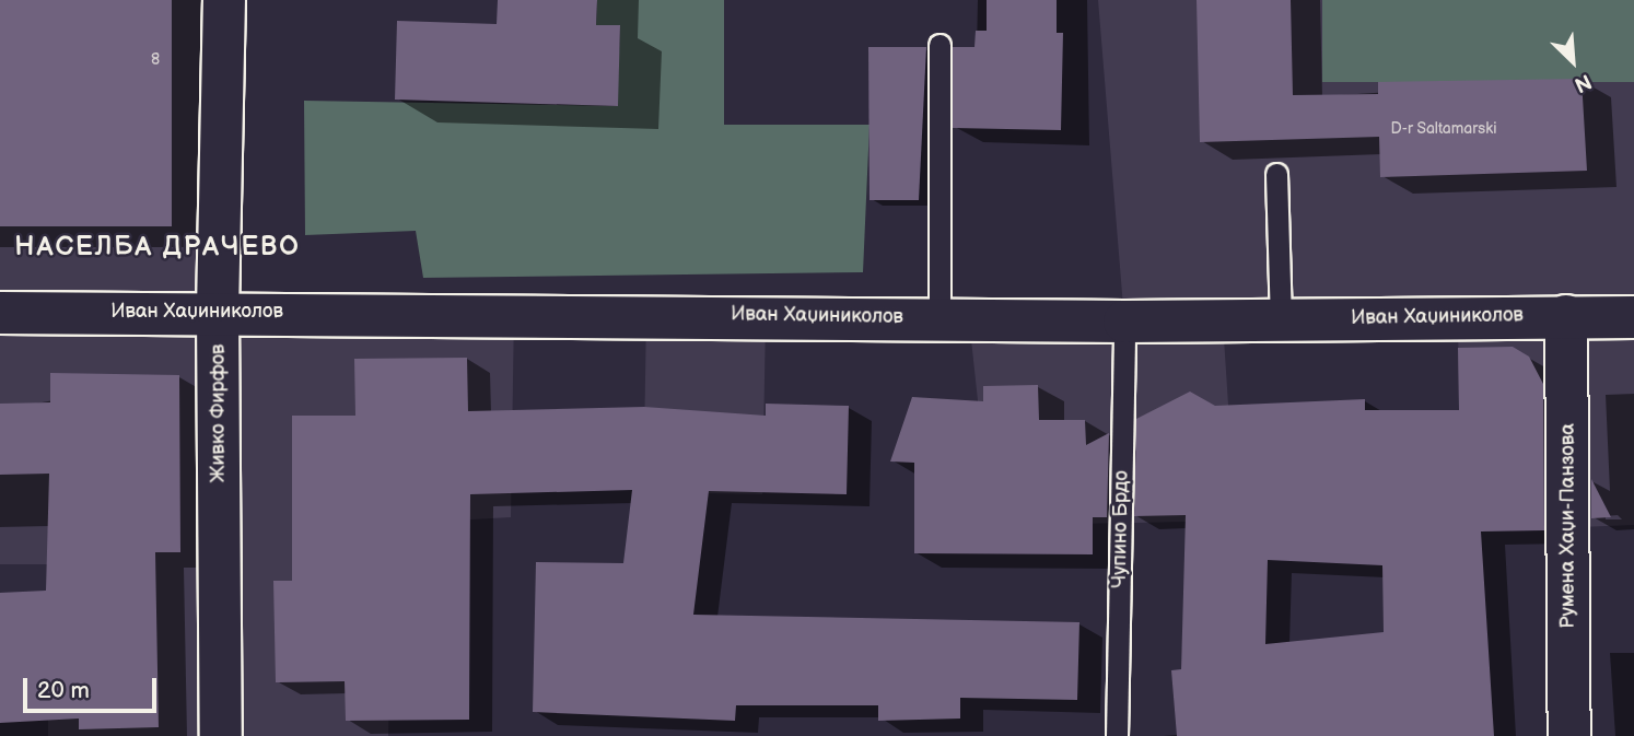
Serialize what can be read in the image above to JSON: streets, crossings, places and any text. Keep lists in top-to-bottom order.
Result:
{
  "streets": {
    "street": ["Иван Хаџиниколов", "Живко Фирфов", "Румена Хаџи-Панзова"],
    "lane": ["Чупино Брдо"]
  },
  "crossings": [
    ["Иван Хаџиниколов", "Живко Фирфов"],
    ["Иван Хаџиниколов", "Румена Хаџи-Панзова"],
    ["Иван Хаџиниколов", "Чупино Брдо"]
  ],
  "districts": ["НАСЕЛБА ДРАЧЕВО"],
  "house_numbers": ["8", "D-r Saltamarski"],
  "scale_bar": "20 m",
  "north": "bottom right"
}
